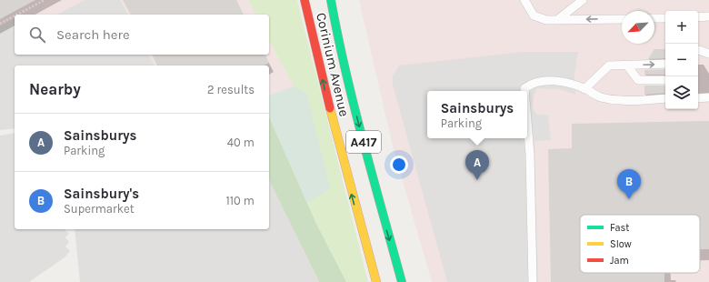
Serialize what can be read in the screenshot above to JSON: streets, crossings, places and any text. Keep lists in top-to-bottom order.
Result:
{
  "streets": {
    "highway": ["Corinium Avenue", "A417"]
  },
  "legend": ["Fast", "Slow", "Jam"],
  "north": "bottom left",
  "page": {
    "map_buttons": ["+", "−"],
    "search": "Search here",
    "heading": ["Nearby", "2 results"],
    "popup": ["Sainsburys", "Parking"],
    "list": [
      {
        "mark": "A",
        "name": "Sainsburys",
        "note": "Parking",
        "value": "40 m"
      },
      {
        "mark": "B",
        "name": "Sainsbury's",
        "note": "Supermarket",
        "value": "110 m"
      }
    ],
    "pins": ["A", "B"]
  }
}
